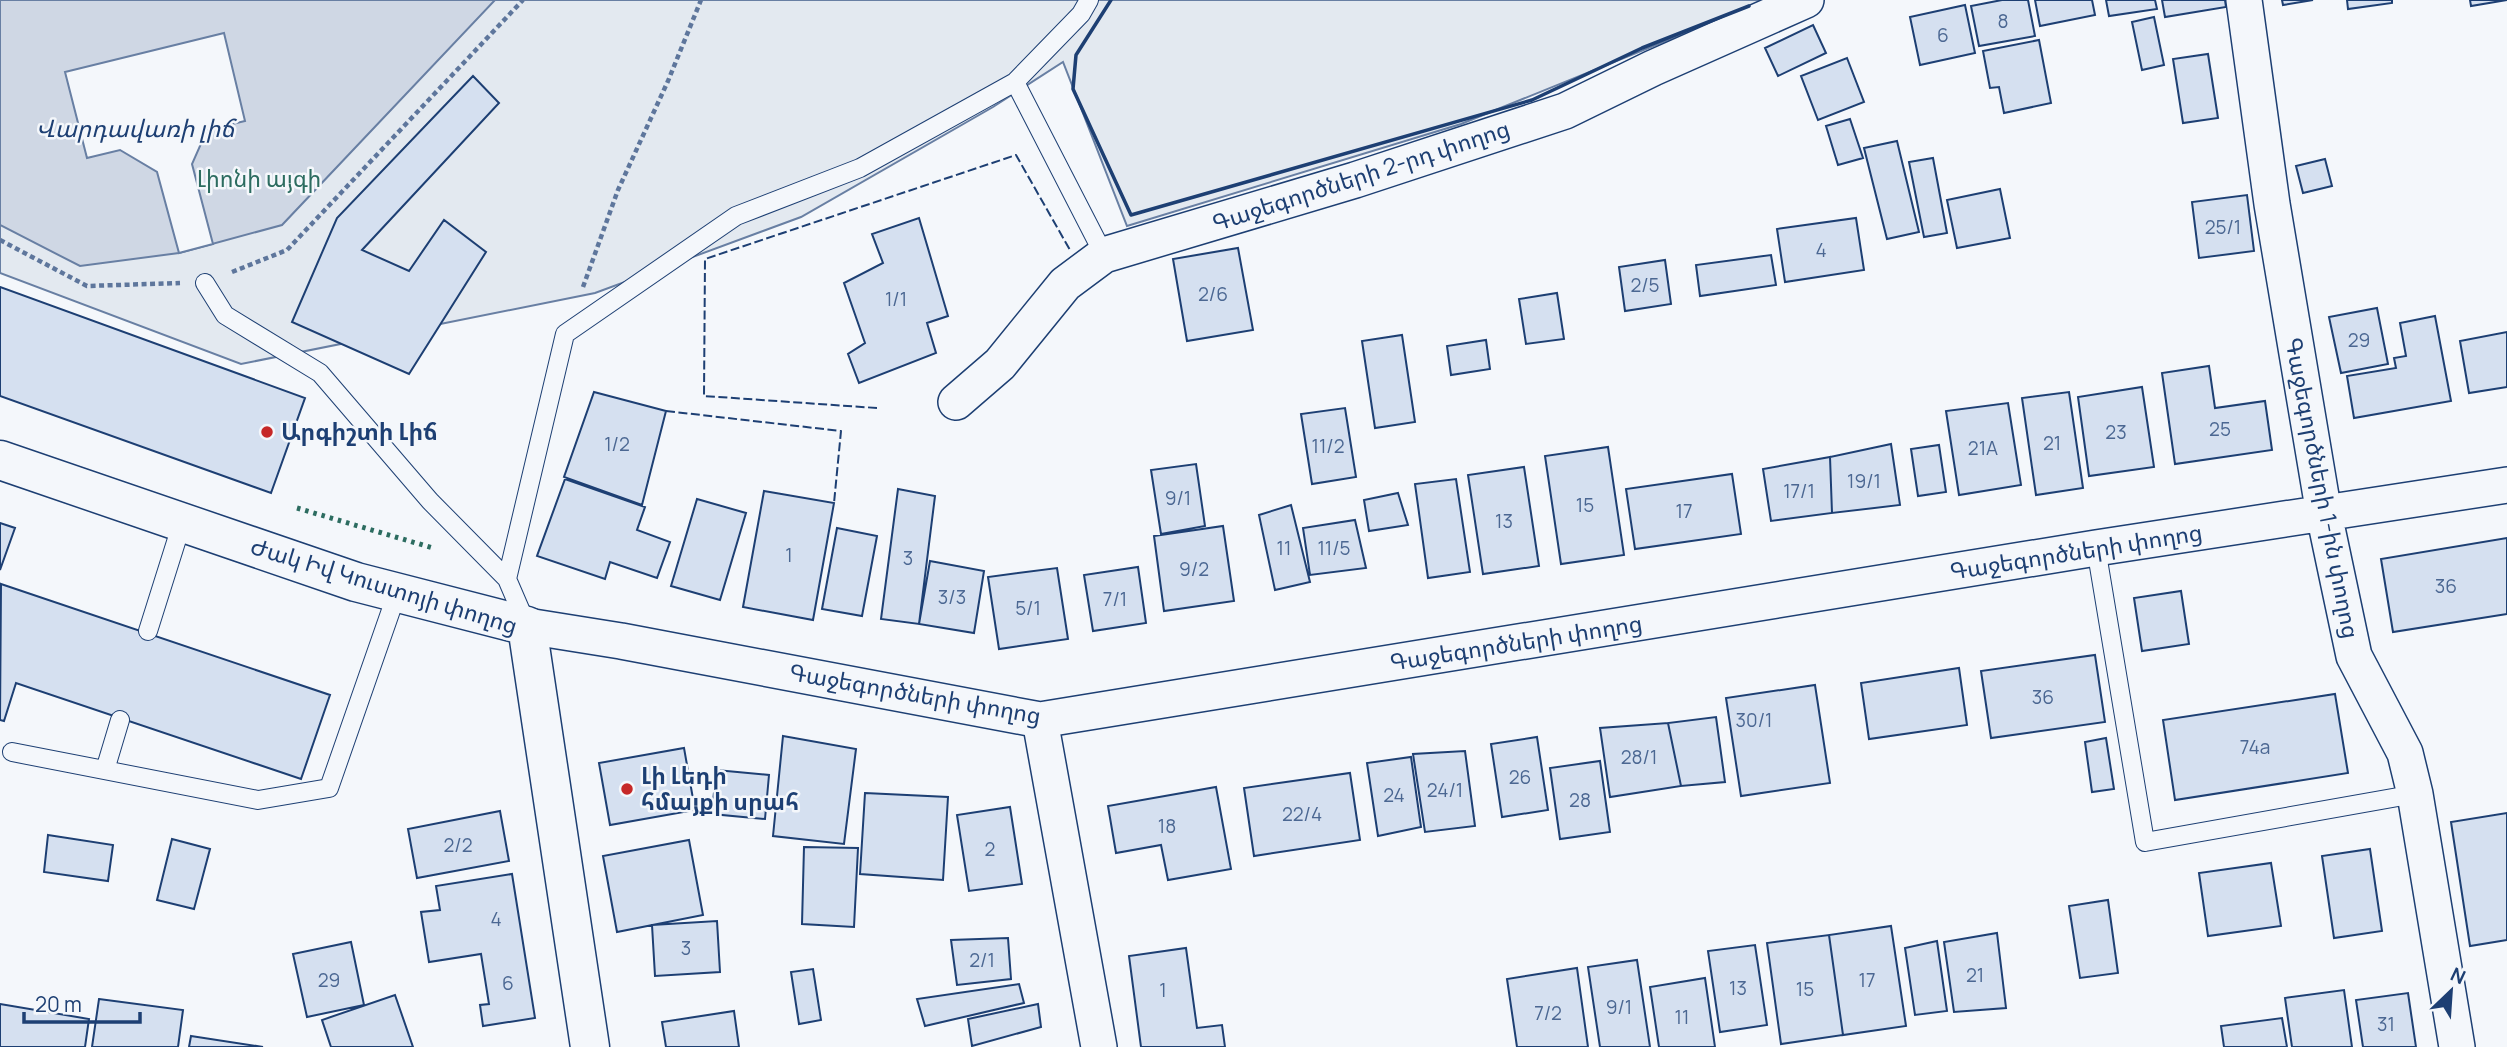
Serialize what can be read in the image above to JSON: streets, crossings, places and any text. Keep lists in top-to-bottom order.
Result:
{
  "streets": {
    "main road": ["Ժակ Իվ Կուստոյի փողոց"],
    "street": ["Գաջեգործների 2-րդ փողոց", "Գաջեգործների 1-ին փողոց", "Գաջեգործների փողոց"]
  },
  "crossings": [
    ["Գաջեգործների 1-ին փողոց", "Գաջեգործների փողոց"],
    ["Գաջեգործների փողոց", "Ժակ Իվ Կուստոյի փողոց"]
  ],
  "water": ["Վարդավառի լիճ"],
  "parks": ["Լիոնի այգի"],
  "places": ["Արգիշտի Լիճ", "Լի Լեդի հմայքի սրահ"],
  "house_numbers": [
    "8",
    "6",
    "25/1",
    "4",
    "2/5",
    "2/6",
    "1/1",
    "29",
    "25",
    "23",
    "21",
    "1/2",
    "11/2",
    "21А",
    "19/1",
    "17/1",
    "9/1",
    "15",
    "17",
    "13",
    "11",
    "11/5",
    "1",
    "3",
    "9/2",
    "36",
    "3/3",
    "7/1",
    "5/1",
    "36",
    "30/1",
    "74a",
    "28/1",
    "26",
    "24/1",
    "24",
    "28",
    "22/4",
    "18",
    "2/2",
    "2",
    "4",
    "3",
    "2/1",
    "21",
    "29",
    "17",
    "6",
    "13",
    "15",
    "1",
    "9/1",
    "7/2",
    "11",
    "31"
  ],
  "scale_bar": "20 m",
  "north": "top right"
}
